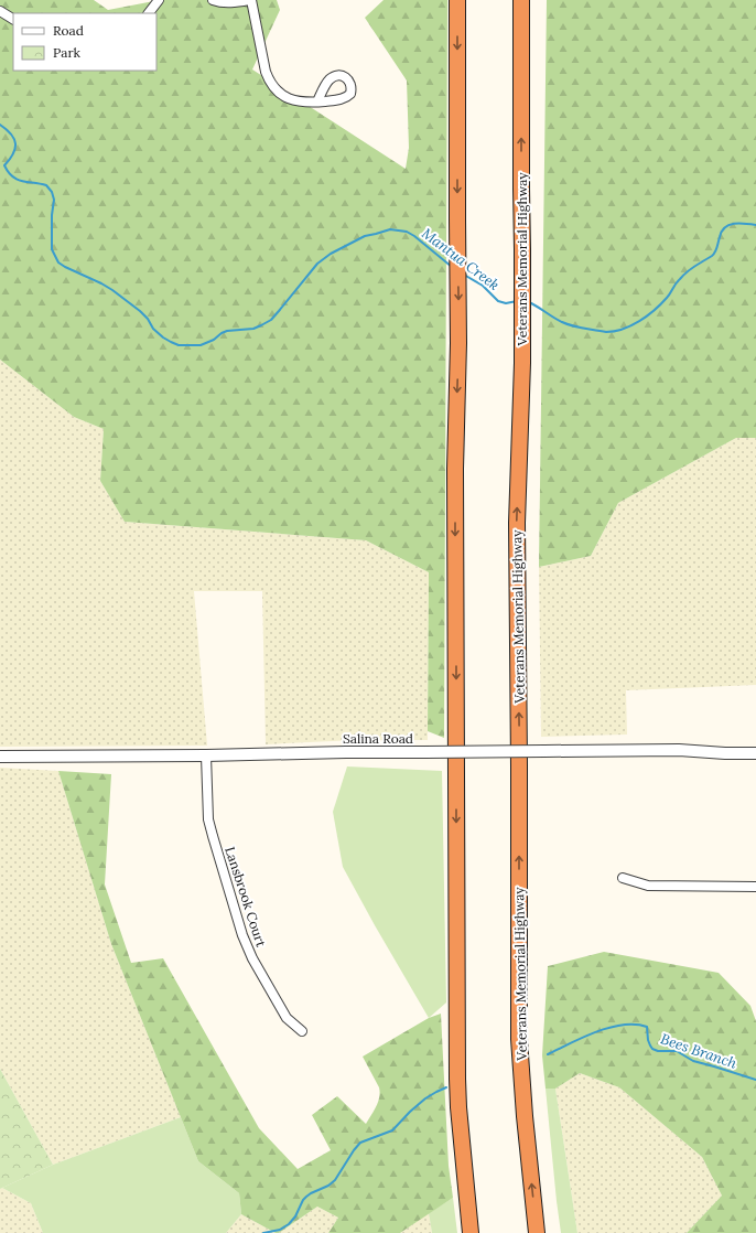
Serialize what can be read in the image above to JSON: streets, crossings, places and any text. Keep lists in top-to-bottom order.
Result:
{
  "streets": {
    "highway": ["Veterans Memorial Highway"],
    "street": ["Salina Road", "Lansbrook Court"]
  },
  "crossings": [
    ["Salina Road", "Lansbrook Court"]
  ],
  "water": ["Mantua Creek", "Bees Branch"],
  "legend": ["Road", "Park"]
}
